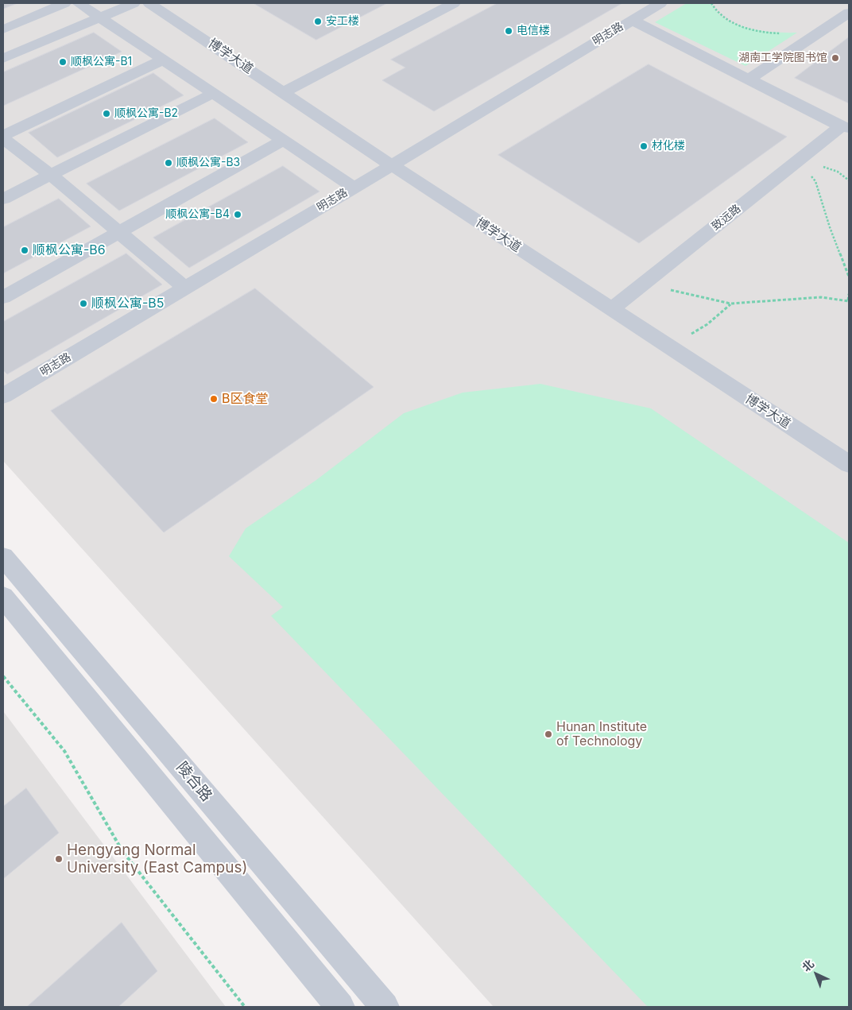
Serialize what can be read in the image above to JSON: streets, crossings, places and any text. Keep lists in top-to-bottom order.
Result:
{
  "streets": {
    "street": [
      "明志路",
      "博学大道",
      "致远路",
      "陵合路"
    ]
  },
  "crossings": [
    ["明志路", "博学大道"],
    ["博学大道", "致远路"]
  ],
  "places": [
    "安工楼",
    "电信楼",
    "湖南工学院图书馆",
    "顺枫公寓-B1",
    "顺枫公寓-B2",
    "材化楼",
    "顺枫公寓-B3",
    "顺枫公寓-B4",
    "顺枫公寓-B6",
    "顺枫公寓-B5",
    "B区食堂",
    "Hunan Institute of Technology",
    "Hengyang Normal University (East Campus)"
  ],
  "north": "top left"
}
